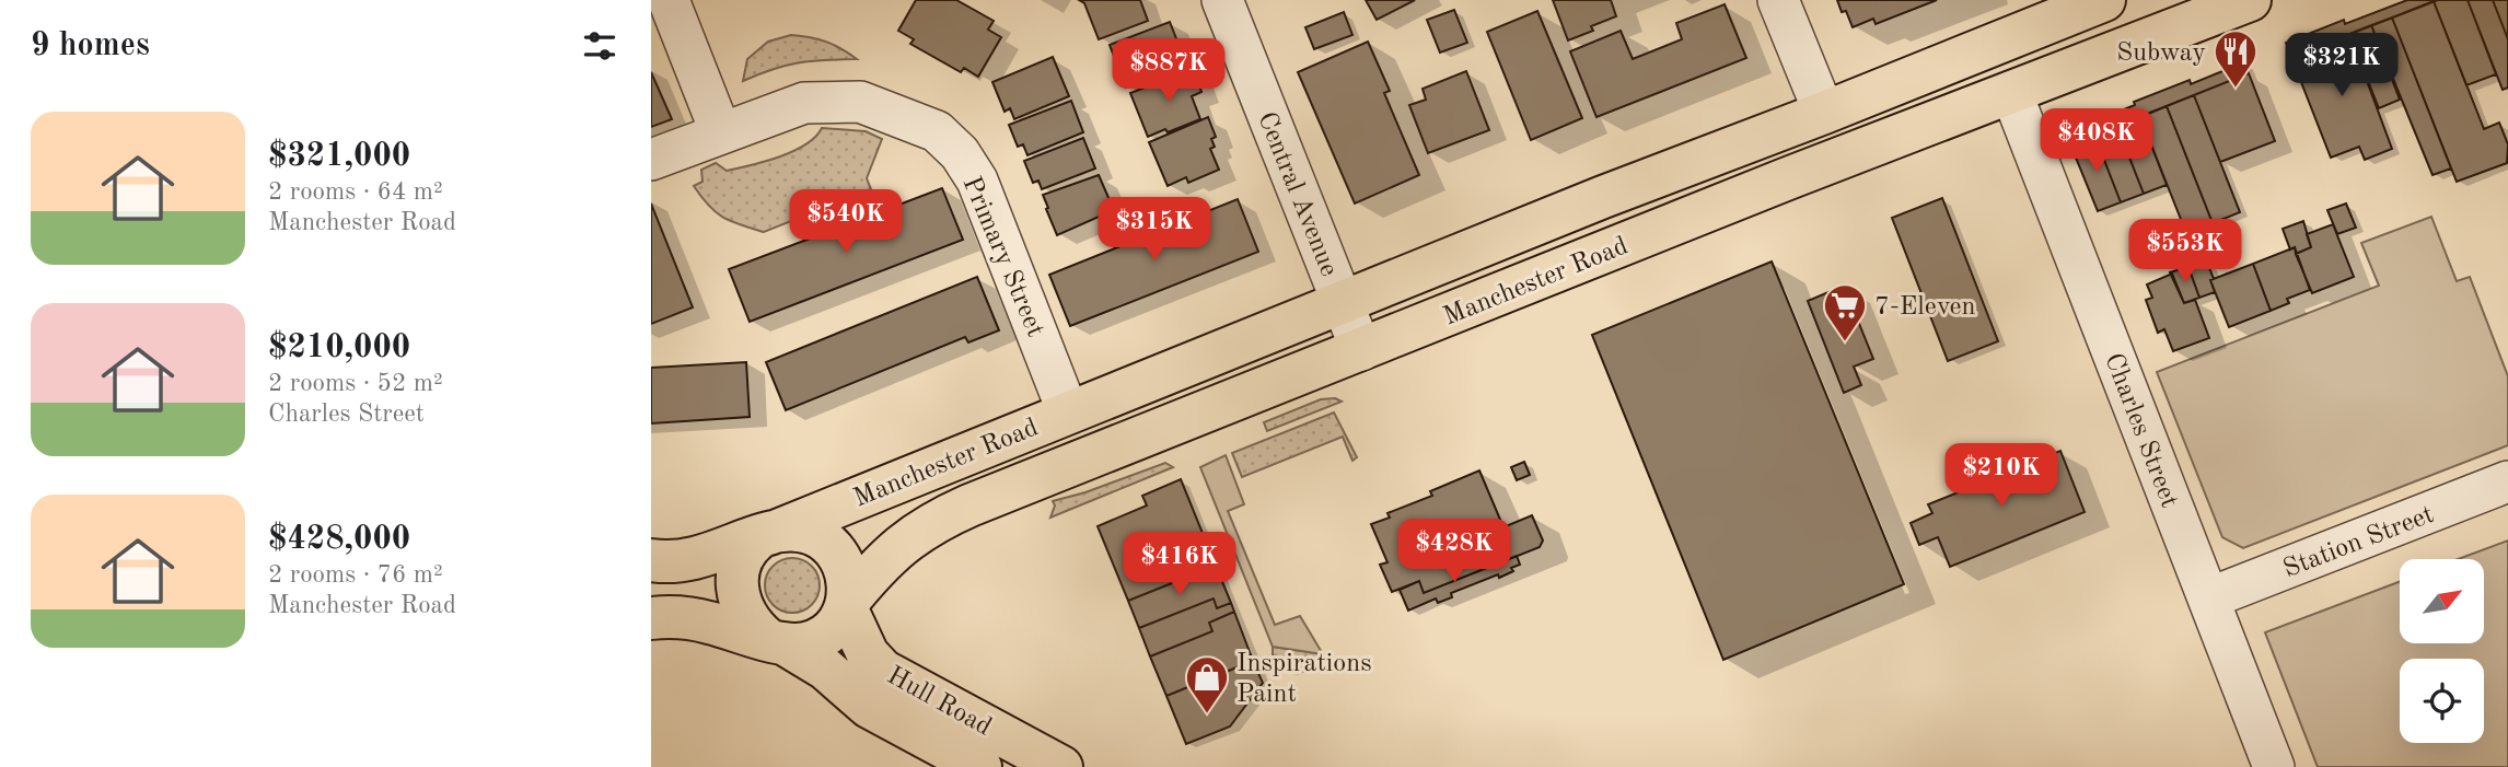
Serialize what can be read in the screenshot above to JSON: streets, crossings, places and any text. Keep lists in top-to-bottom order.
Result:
{
  "streets": {
    "main road": ["Manchester Road", "Hull Road"],
    "street": [
      "Central Avenue",
      "Primary Street",
      "Charles Street",
      "Station Street"
    ]
  },
  "crossings": [
    ["Central Avenue", "Manchester Road"],
    ["Primary Street", "Manchester Road"],
    ["Manchester Road", "Charles Street"],
    ["Manchester Road", "Hull Road"],
    ["Charles Street", "Station Street"]
  ],
  "places": {
    "restaurant": ["Subway"],
    "supermarket": ["7-Eleven"],
    "shop": ["Inspirations Paint"]
  },
  "north": "top right",
  "page": {
    "heading": "9 homes",
    "price": [
      "$321K",
      "$887K",
      "$408K",
      "$540K",
      "$315K",
      "$553K",
      "$210K",
      "$428K",
      "$416K"
    ],
    "list": [
      {
        "name": "$321,000",
        "note": "2 rooms · 64 m² · Manchester Road"
      },
      {
        "name": "$210,000",
        "note": "2 rooms · 52 m² · Charles Street"
      },
      {
        "name": "$428,000",
        "note": "2 rooms · 76 m² · Manchester Road"
      }
    ]
  }
}
